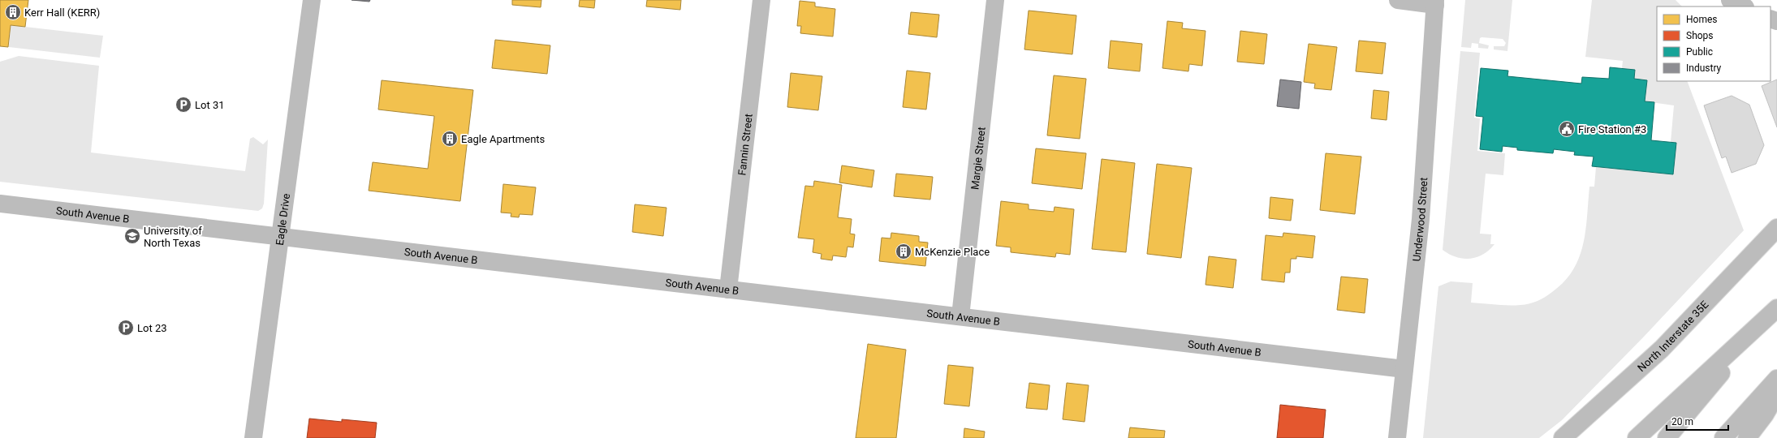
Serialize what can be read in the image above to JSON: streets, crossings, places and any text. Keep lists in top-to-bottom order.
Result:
{
  "streets": {
    "main road": [
      "Fannin Street",
      "Margie Street",
      "South Avenue B",
      "Eagle Drive",
      "Underwood Street",
      "North Interstate 35E"
    ]
  },
  "crossings": [
    ["Fannin Street", "South Avenue B"],
    ["Margie Street", "South Avenue B"],
    ["South Avenue B", "Eagle Drive"],
    ["South Avenue B", "Underwood Street"]
  ],
  "places": {
    "building": ["Kerr Hall (KERR)", "Eagle Apartments", "McKenzie Place"],
    "parking": ["Lot 31", "Lot 23"],
    "public building": ["Fire Station #3"],
    "school or university": ["University of North Texas"]
  },
  "legend": [
    "Homes",
    "Shops",
    "Public",
    "Industry"
  ],
  "scale_bar": "20 m"
}
